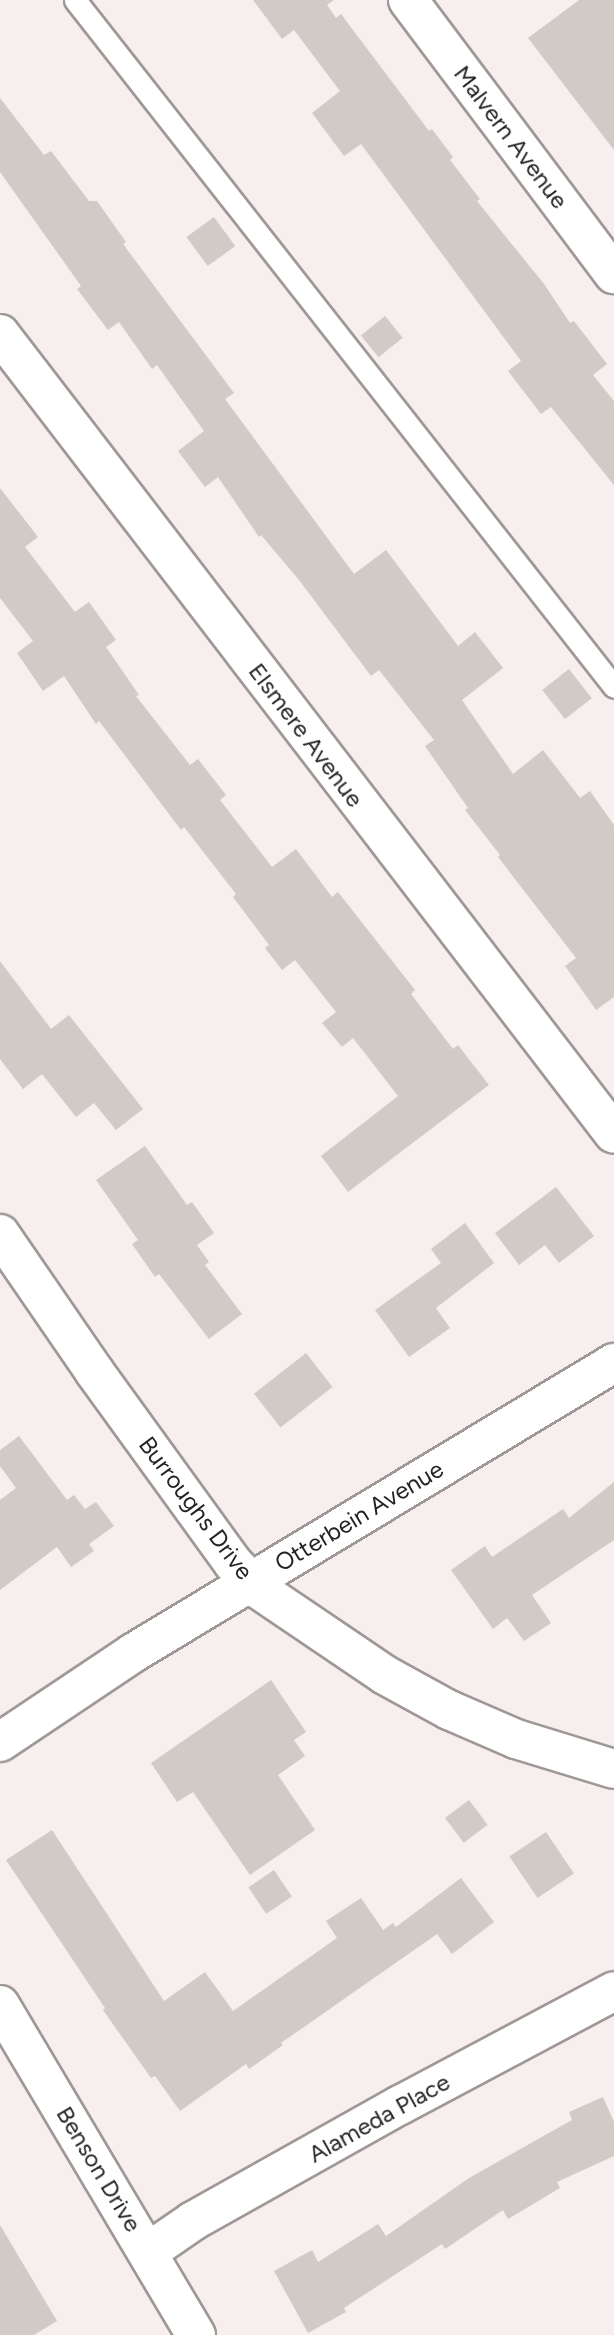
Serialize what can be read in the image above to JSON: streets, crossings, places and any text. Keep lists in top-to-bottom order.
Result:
{
  "streets": {
    "street": [
      "Malvern Avenue",
      "Elsmere Avenue",
      "Burroughs Drive",
      "Otterbein Avenue",
      "Alameda Place",
      "Benson Drive"
    ]
  },
  "crossings": [
    ["Burroughs Drive", "Otterbein Avenue"],
    ["Alameda Place", "Benson Drive"]
  ]
}
